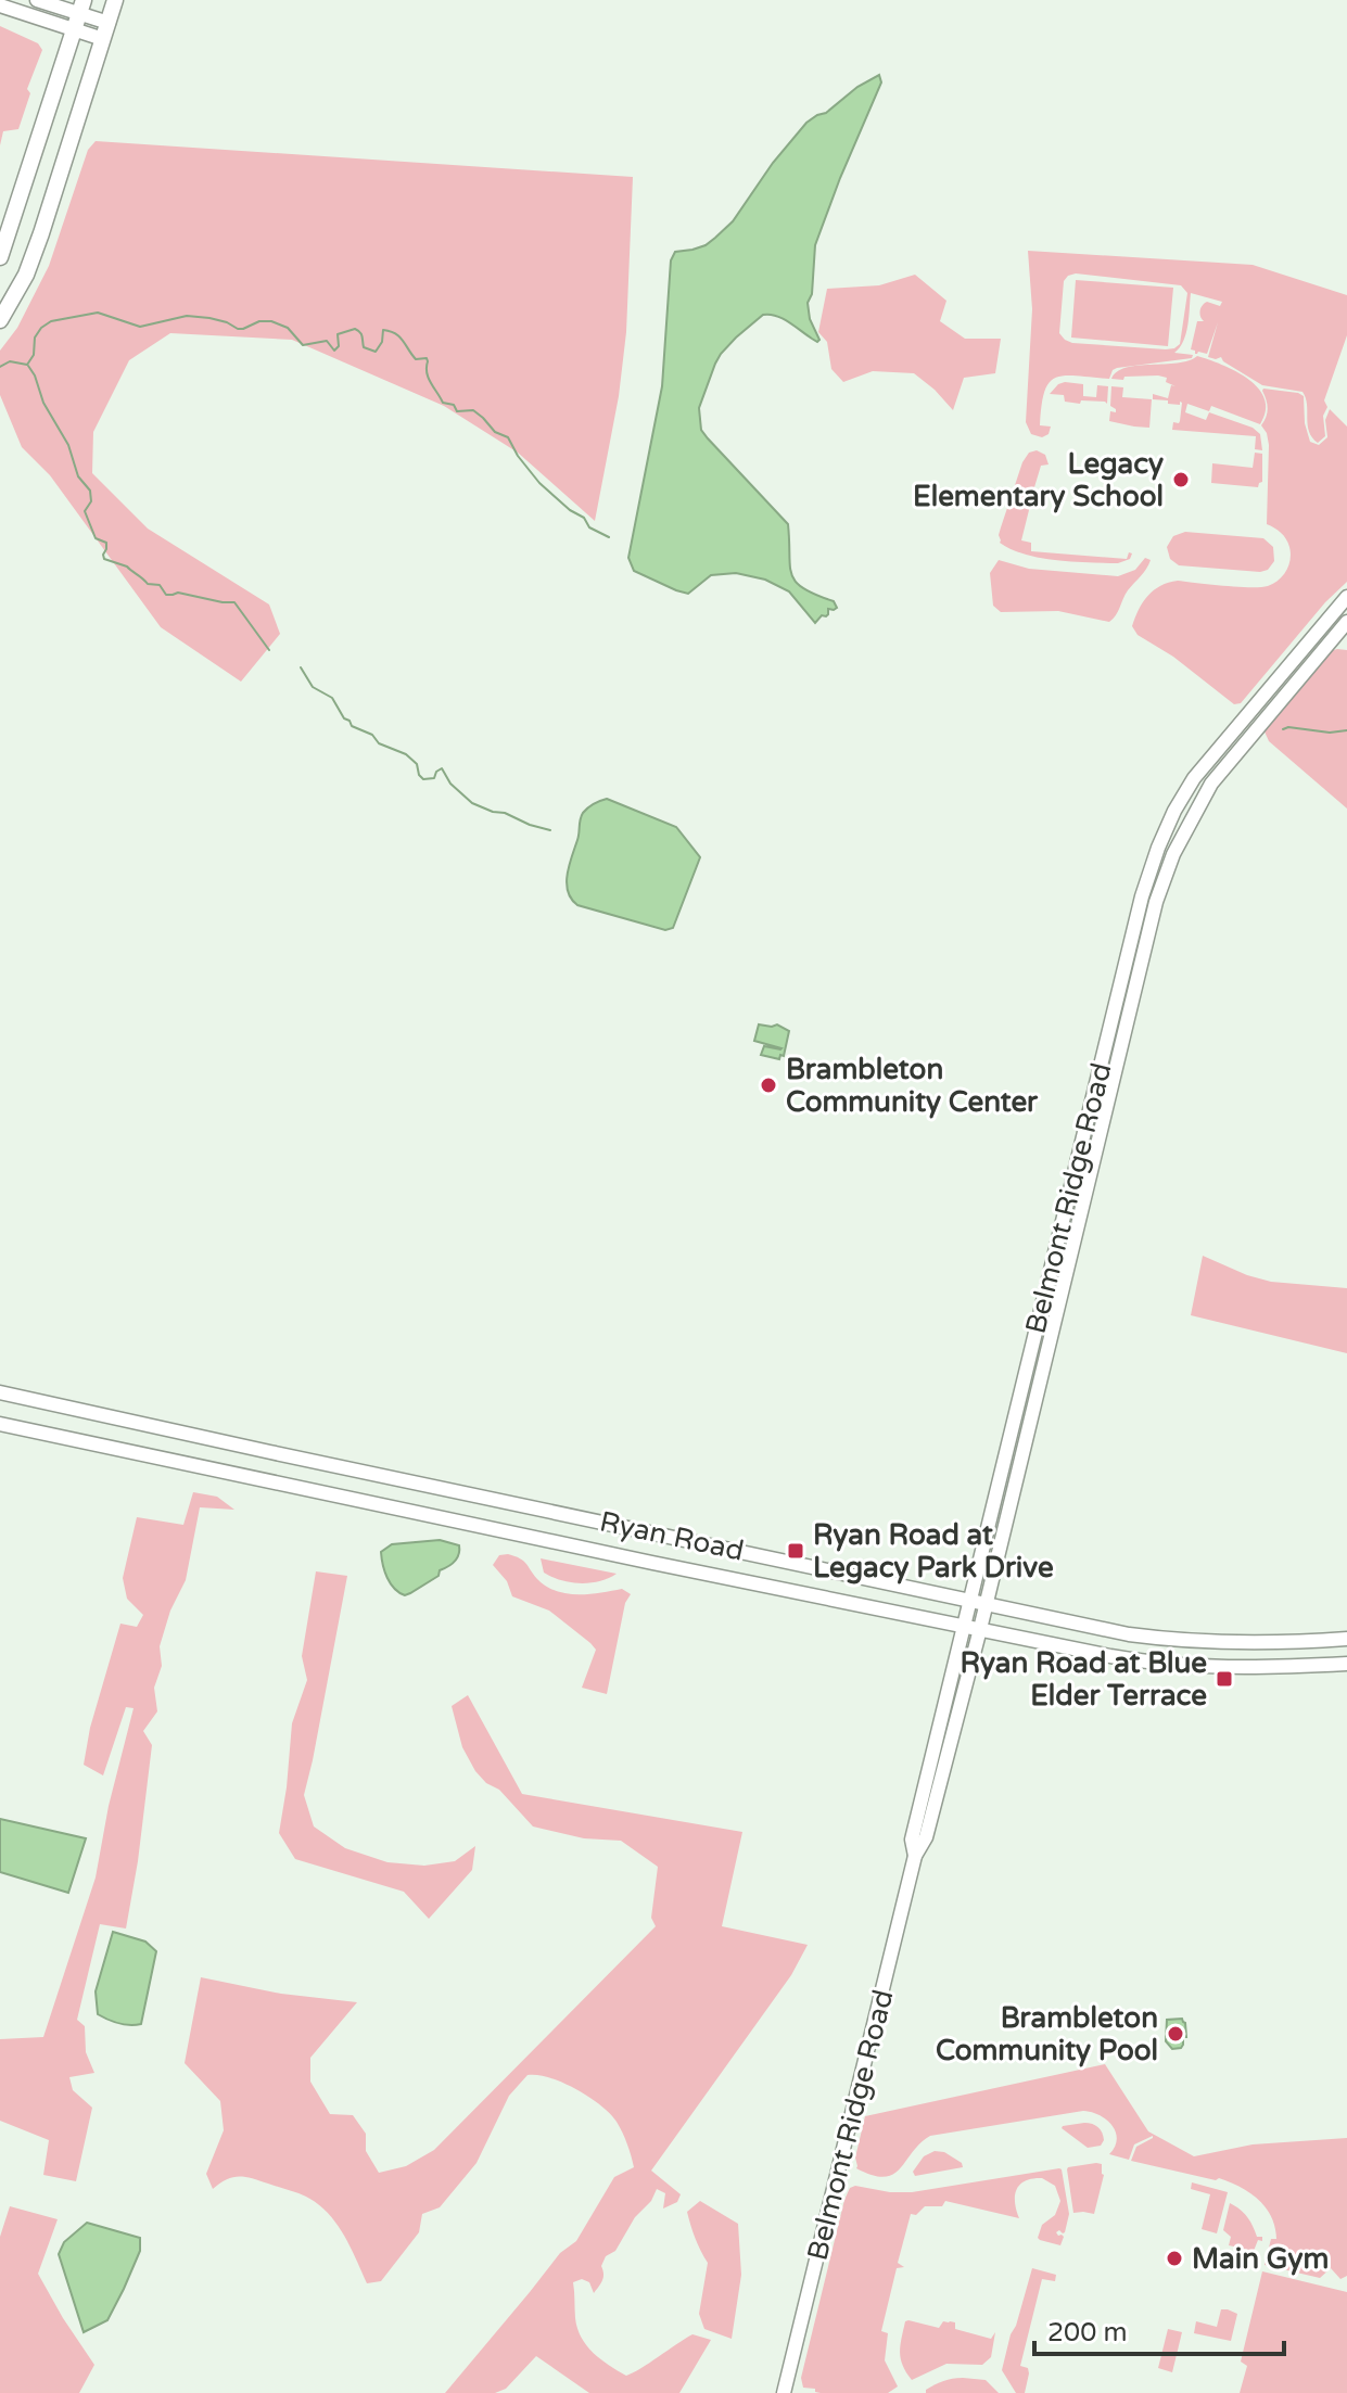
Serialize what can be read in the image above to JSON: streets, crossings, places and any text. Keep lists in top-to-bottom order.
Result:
{
  "streets": {
    "main road": ["Belmont Ridge Road", "Ryan Road"]
  },
  "crossings": [
    ["Belmont Ridge Road", "Ryan Road"]
  ],
  "places": {
    "other": [
      "Legacy Elementary School",
      "Brambleton Community Center",
      "Brambleton Community Pool",
      "Main Gym"
    ],
    "transit": ["Ryan Road at Legacy Park Drive", "Ryan Road at Blue Elder Terrace"]
  },
  "scale_bar": "200 m"
}
